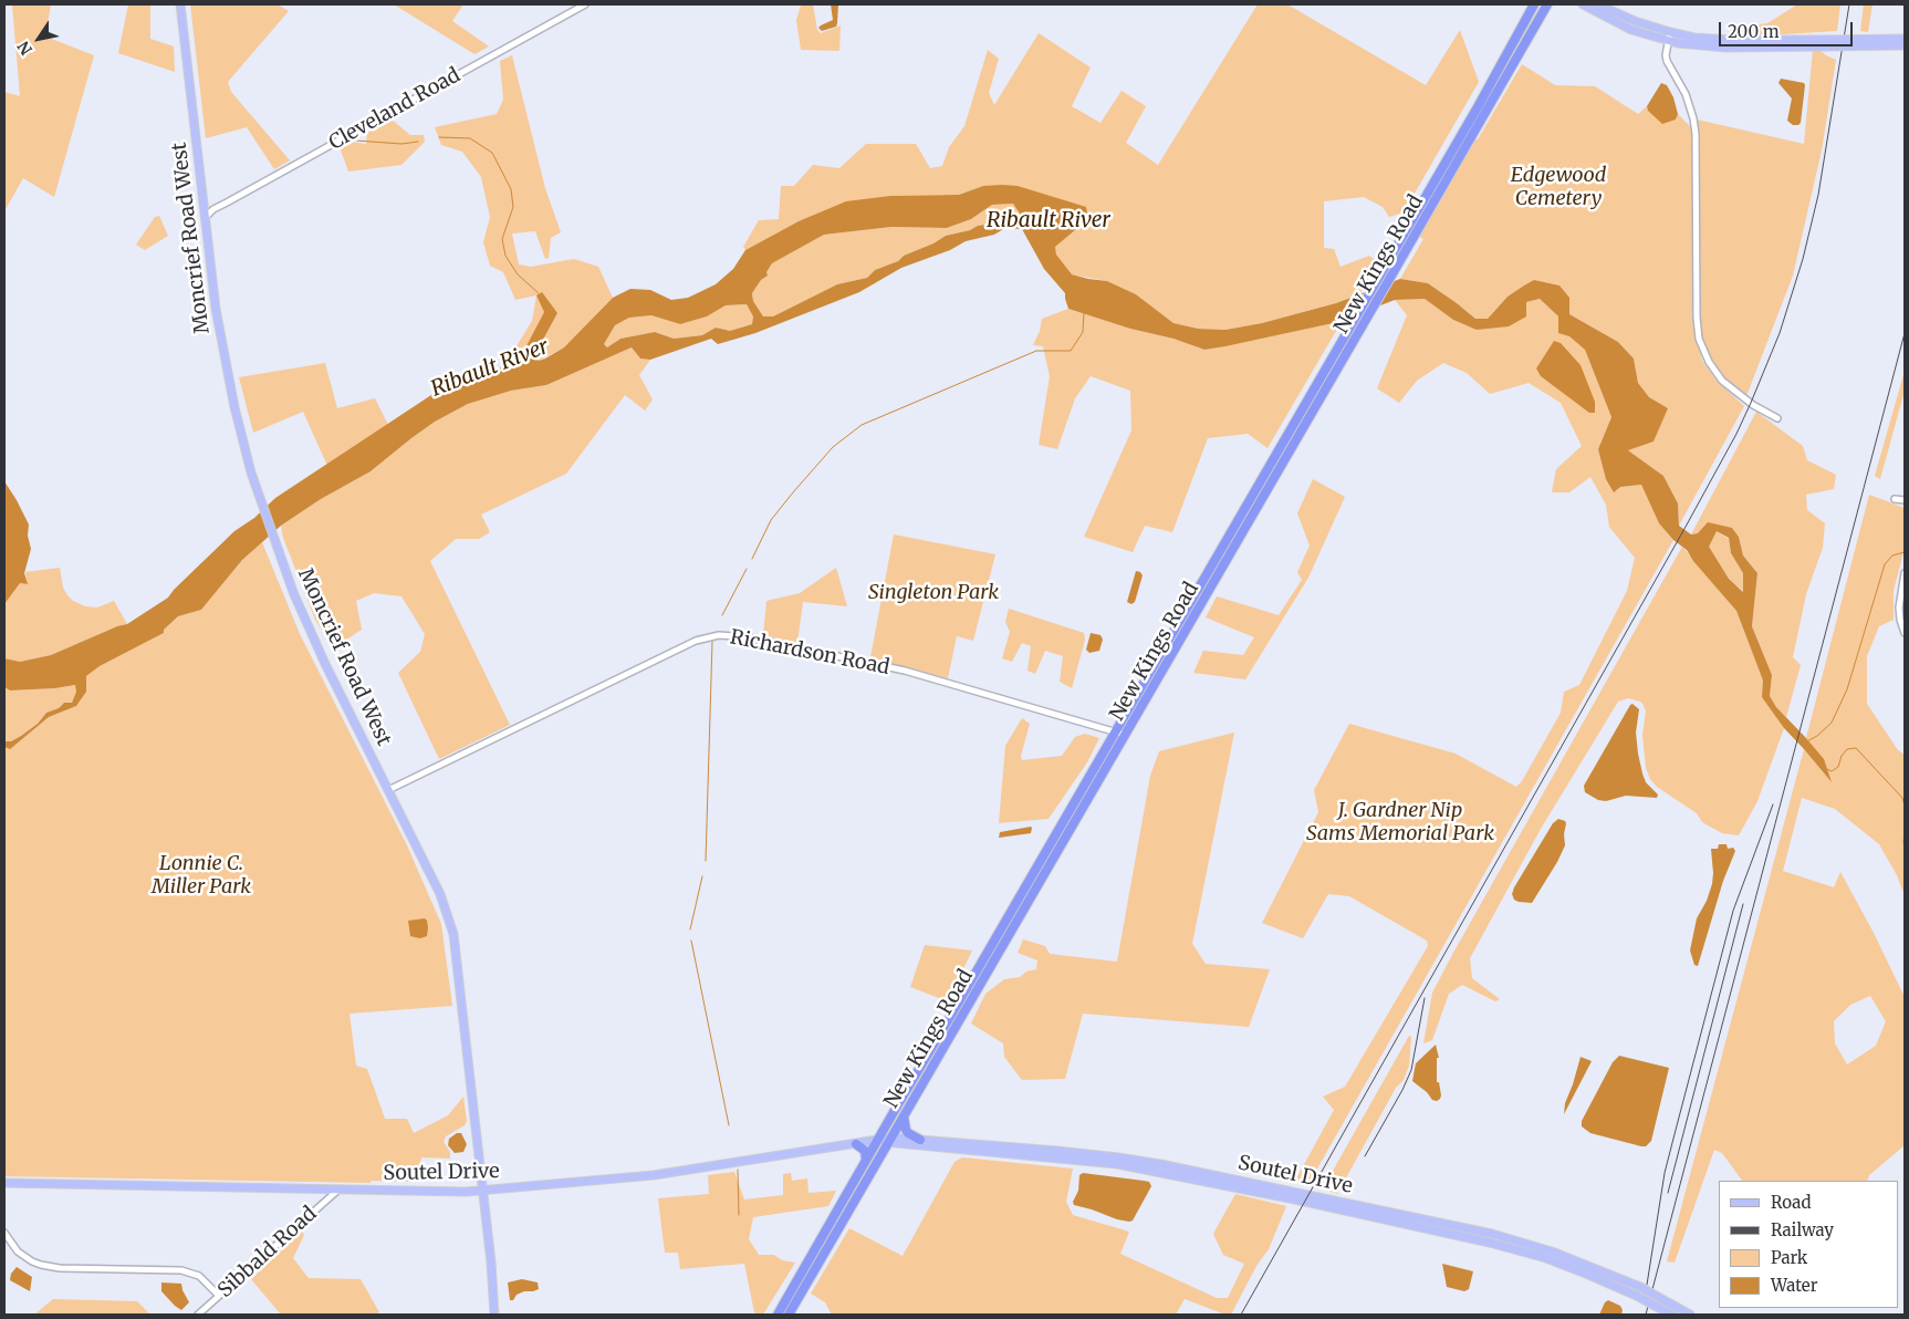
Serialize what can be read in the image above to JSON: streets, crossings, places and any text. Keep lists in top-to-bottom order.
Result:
{
  "streets": {
    "highway": ["New Kings Road"],
    "main road": ["Moncrief Road West", "Soutel Drive"],
    "street": ["Cleveland Road", "Richardson Road", "Sibbald Road"]
  },
  "crossings": [
    ["Cleveland Road", "Moncrief Road West"],
    ["Moncrief Road West", "Richardson Road"],
    ["Moncrief Road West", "Soutel Drive"],
    ["New Kings Road", "Richardson Road"],
    ["New Kings Road", "Soutel Drive"],
    ["Soutel Drive", "Sibbald Road"]
  ],
  "water": ["Ribault River"],
  "parks": [
    "Edgewood Cemetery",
    "Singleton Park",
    "J. Gardner Nip Sams Memorial Park",
    "Lonnie C. Miller Park"
  ],
  "legend": [
    "Road",
    "Railway",
    "Park",
    "Water"
  ],
  "scale_bar": "200 m",
  "north": "bottom left"
}
